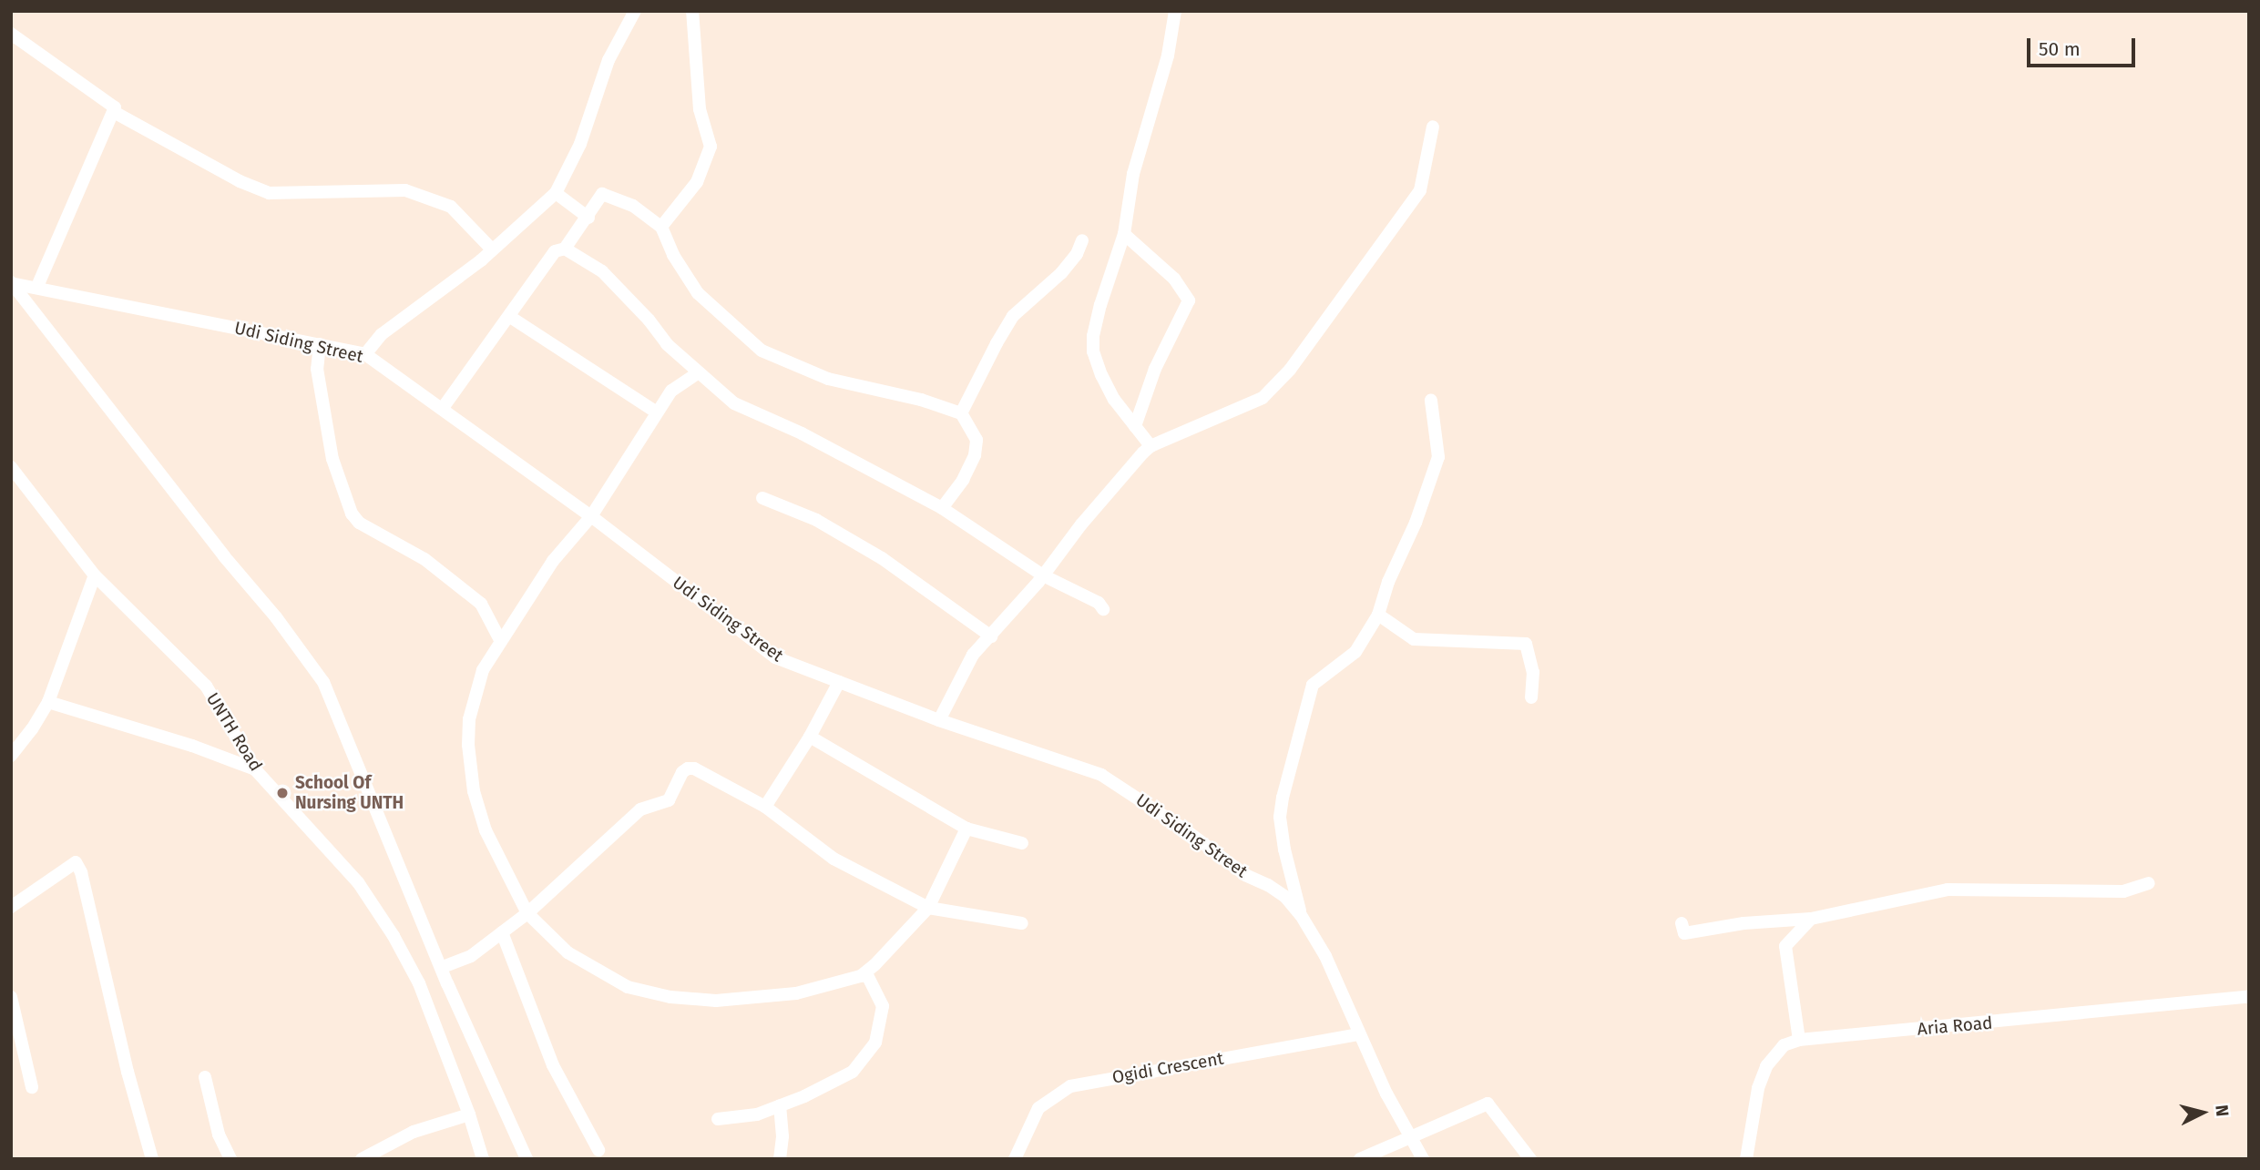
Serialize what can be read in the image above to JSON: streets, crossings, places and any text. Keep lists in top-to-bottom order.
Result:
{
  "streets": {
    "street": [
      "Udi Siding Street",
      "UNTH Road",
      "Aria Road",
      "Ogidi Crescent"
    ]
  },
  "crossings": [
    ["Udi Siding Street", "Ogidi Crescent"]
  ],
  "places": ["School Of Nursing UNTH"],
  "scale_bar": "50 m",
  "north": "right"
}
